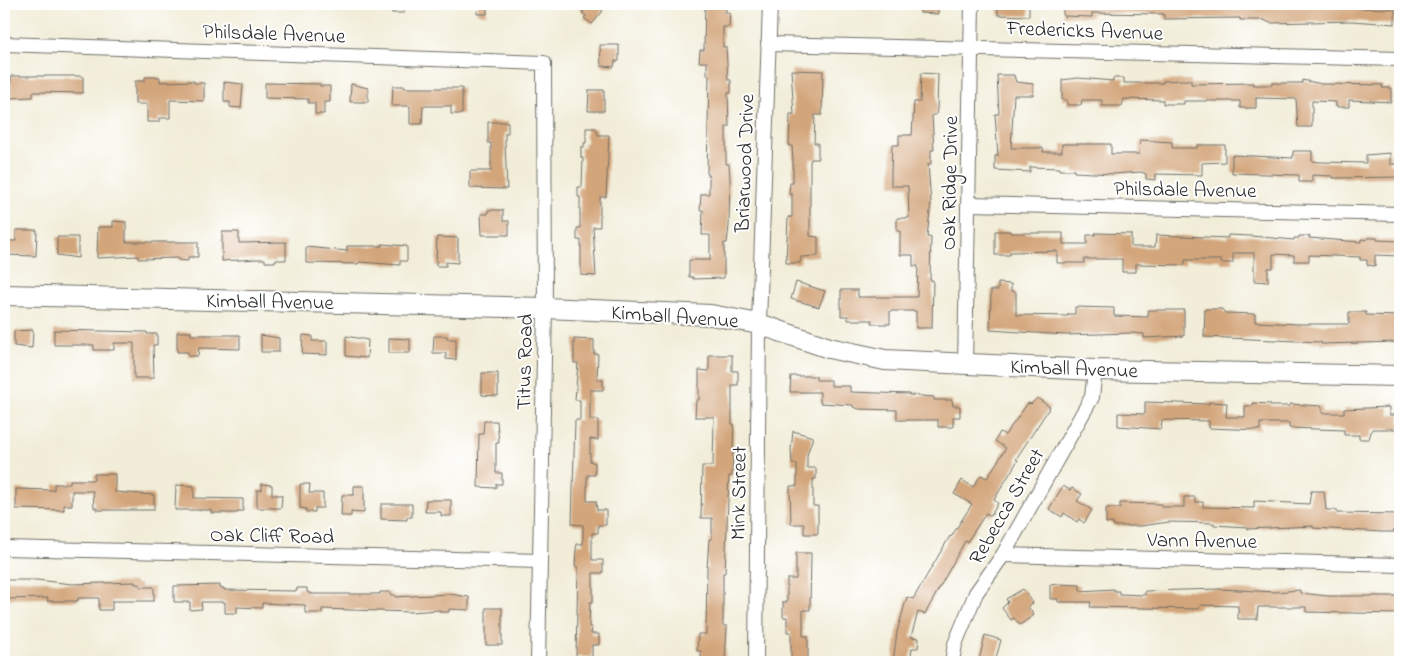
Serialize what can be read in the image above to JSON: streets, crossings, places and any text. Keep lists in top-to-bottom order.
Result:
{
  "streets": {
    "street": [
      "Fredericks Avenue",
      "Philsdale Avenue",
      "Briarwood Drive",
      "Oak Ridge Drive",
      "Kimball Avenue",
      "Titus Road",
      "Mink Street",
      "Rebecca Street",
      "Oak Cliff Road",
      "Vann Avenue"
    ]
  },
  "crossings": [
    ["Fredericks Avenue", "Briarwood Drive"],
    ["Fredericks Avenue", "Oak Ridge Drive"],
    ["Philsdale Avenue", "Oak Ridge Drive"],
    ["Philsdale Avenue", "Titus Road"],
    ["Briarwood Drive", "Kimball Avenue"],
    ["Briarwood Drive", "Mink Street"],
    ["Oak Ridge Drive", "Kimball Avenue"],
    ["Kimball Avenue", "Titus Road"],
    ["Kimball Avenue", "Mink Street"],
    ["Kimball Avenue", "Rebecca Street"],
    ["Titus Road", "Oak Cliff Road"],
    ["Rebecca Street", "Vann Avenue"]
  ]
}
